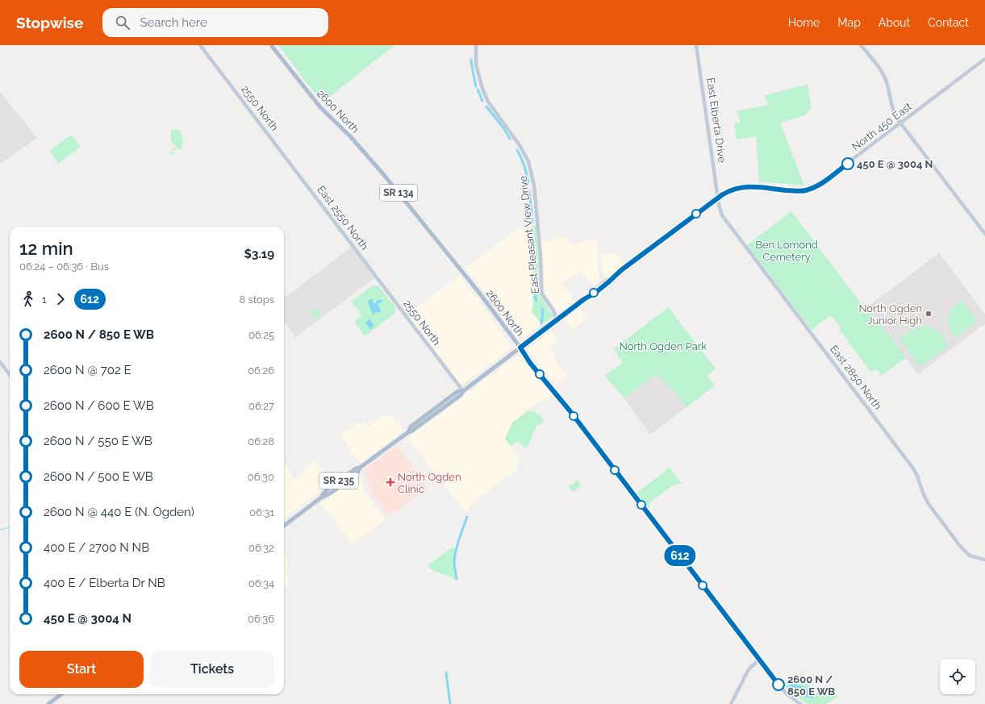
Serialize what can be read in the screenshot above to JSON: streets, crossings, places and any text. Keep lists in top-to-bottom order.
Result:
{
  "streets": {
    "main road": ["2600 North", "SR 134", "SR 235"],
    "street": [
      "2550 North",
      "East Elberta Drive",
      "North 450 East",
      "East 2550 North",
      "East Pleasant View Drive",
      "East 2850 North"
    ]
  },
  "crossings": [
    ["2550 North", "East 2550 North"],
    ["2550 North", "SR 235"],
    ["2600 North", "North 450 East"],
    ["2600 North", "SR 235"],
    ["East Elberta Drive", "North 450 East"],
    ["East Elberta Drive", "East 2850 North"],
    ["North 450 East", "East Pleasant View Drive"],
    ["North 450 East", "East 2850 North"],
    ["North 450 East", "SR 235"]
  ],
  "parks": ["Ben Lomond Cemetery", "North Ogden Park"],
  "places": {
    "other": ["450 E @ 3004 N", "North Ogden Junior High", "2600 N / 850 E WB"],
    "health": ["North Ogden Clinic"]
  },
  "lines": ["bus line 612"],
  "page": {
    "header": "Stopwise",
    "search": "Search here",
    "nav": [
      "Home",
      "Map",
      "About",
      "Contact"
    ],
    "on_map": "612",
    "heading": ["12 min", "06:24 – 06:36 · Bus", "$3.19"],
    "legs": ["1", "612", "8 stops"],
    "list": [
      {
        "name": "2600 N / 850 E WB",
        "value": "06:25"
      },
      {
        "name": "2600 N @ 702 E",
        "value": "06:26"
      },
      {
        "name": "2600 N / 600 E WB",
        "value": "06:27"
      },
      {
        "name": "2600 N / 550 E WB",
        "value": "06:28"
      },
      {
        "name": "2600 N / 500 E WB",
        "value": "06:30"
      },
      {
        "name": "2600 N @ 440 E (N. Ogden)",
        "value": "06:31"
      },
      {
        "name": "400 E / 2700 N NB",
        "value": "06:32"
      },
      {
        "name": "400 E / Elberta Dr NB",
        "value": "06:34"
      },
      {
        "name": "450 E @ 3004 N",
        "value": "06:36"
      }
    ],
    "buttons": ["Start", "Tickets"]
  }
}
